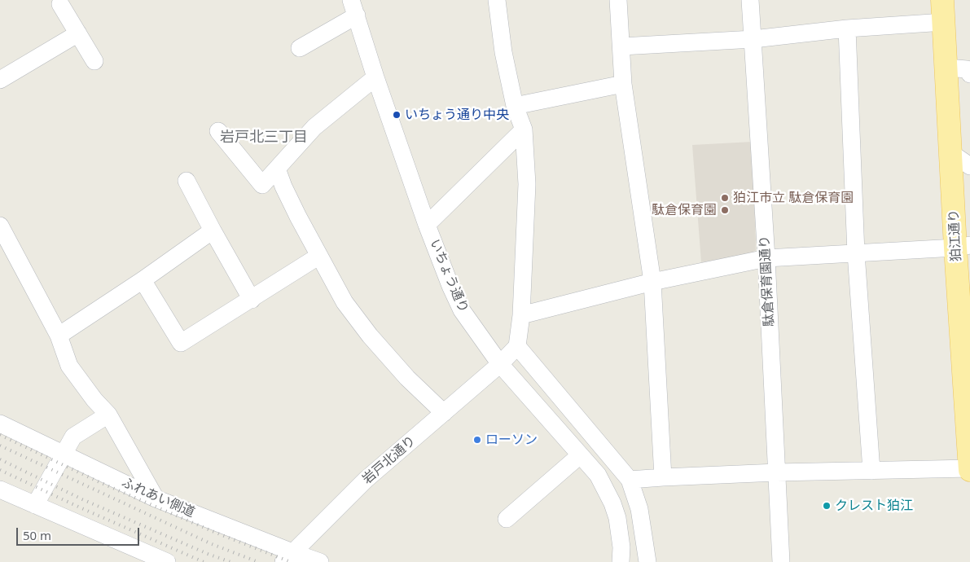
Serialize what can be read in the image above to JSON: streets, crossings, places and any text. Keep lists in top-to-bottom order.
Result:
{
  "streets": {
    "main road": ["狛江通り"],
    "street": [
      "いちょう通り",
      "駄倉保育園通り",
      "岩戸北通り",
      "ふれあい側道"
    ]
  },
  "crossings": [
    ["いちょう通り", "岩戸北通り"],
    ["岩戸北通り", "ふれあい側道"]
  ],
  "districts": ["岩戸北三丁目"],
  "places": [
    "いちょう通り中央",
    "狛江市立 駄倉保育園",
    "駄倉保育園",
    "ローソン",
    "クレスト狛江"
  ],
  "scale_bar": "50 m"
}
